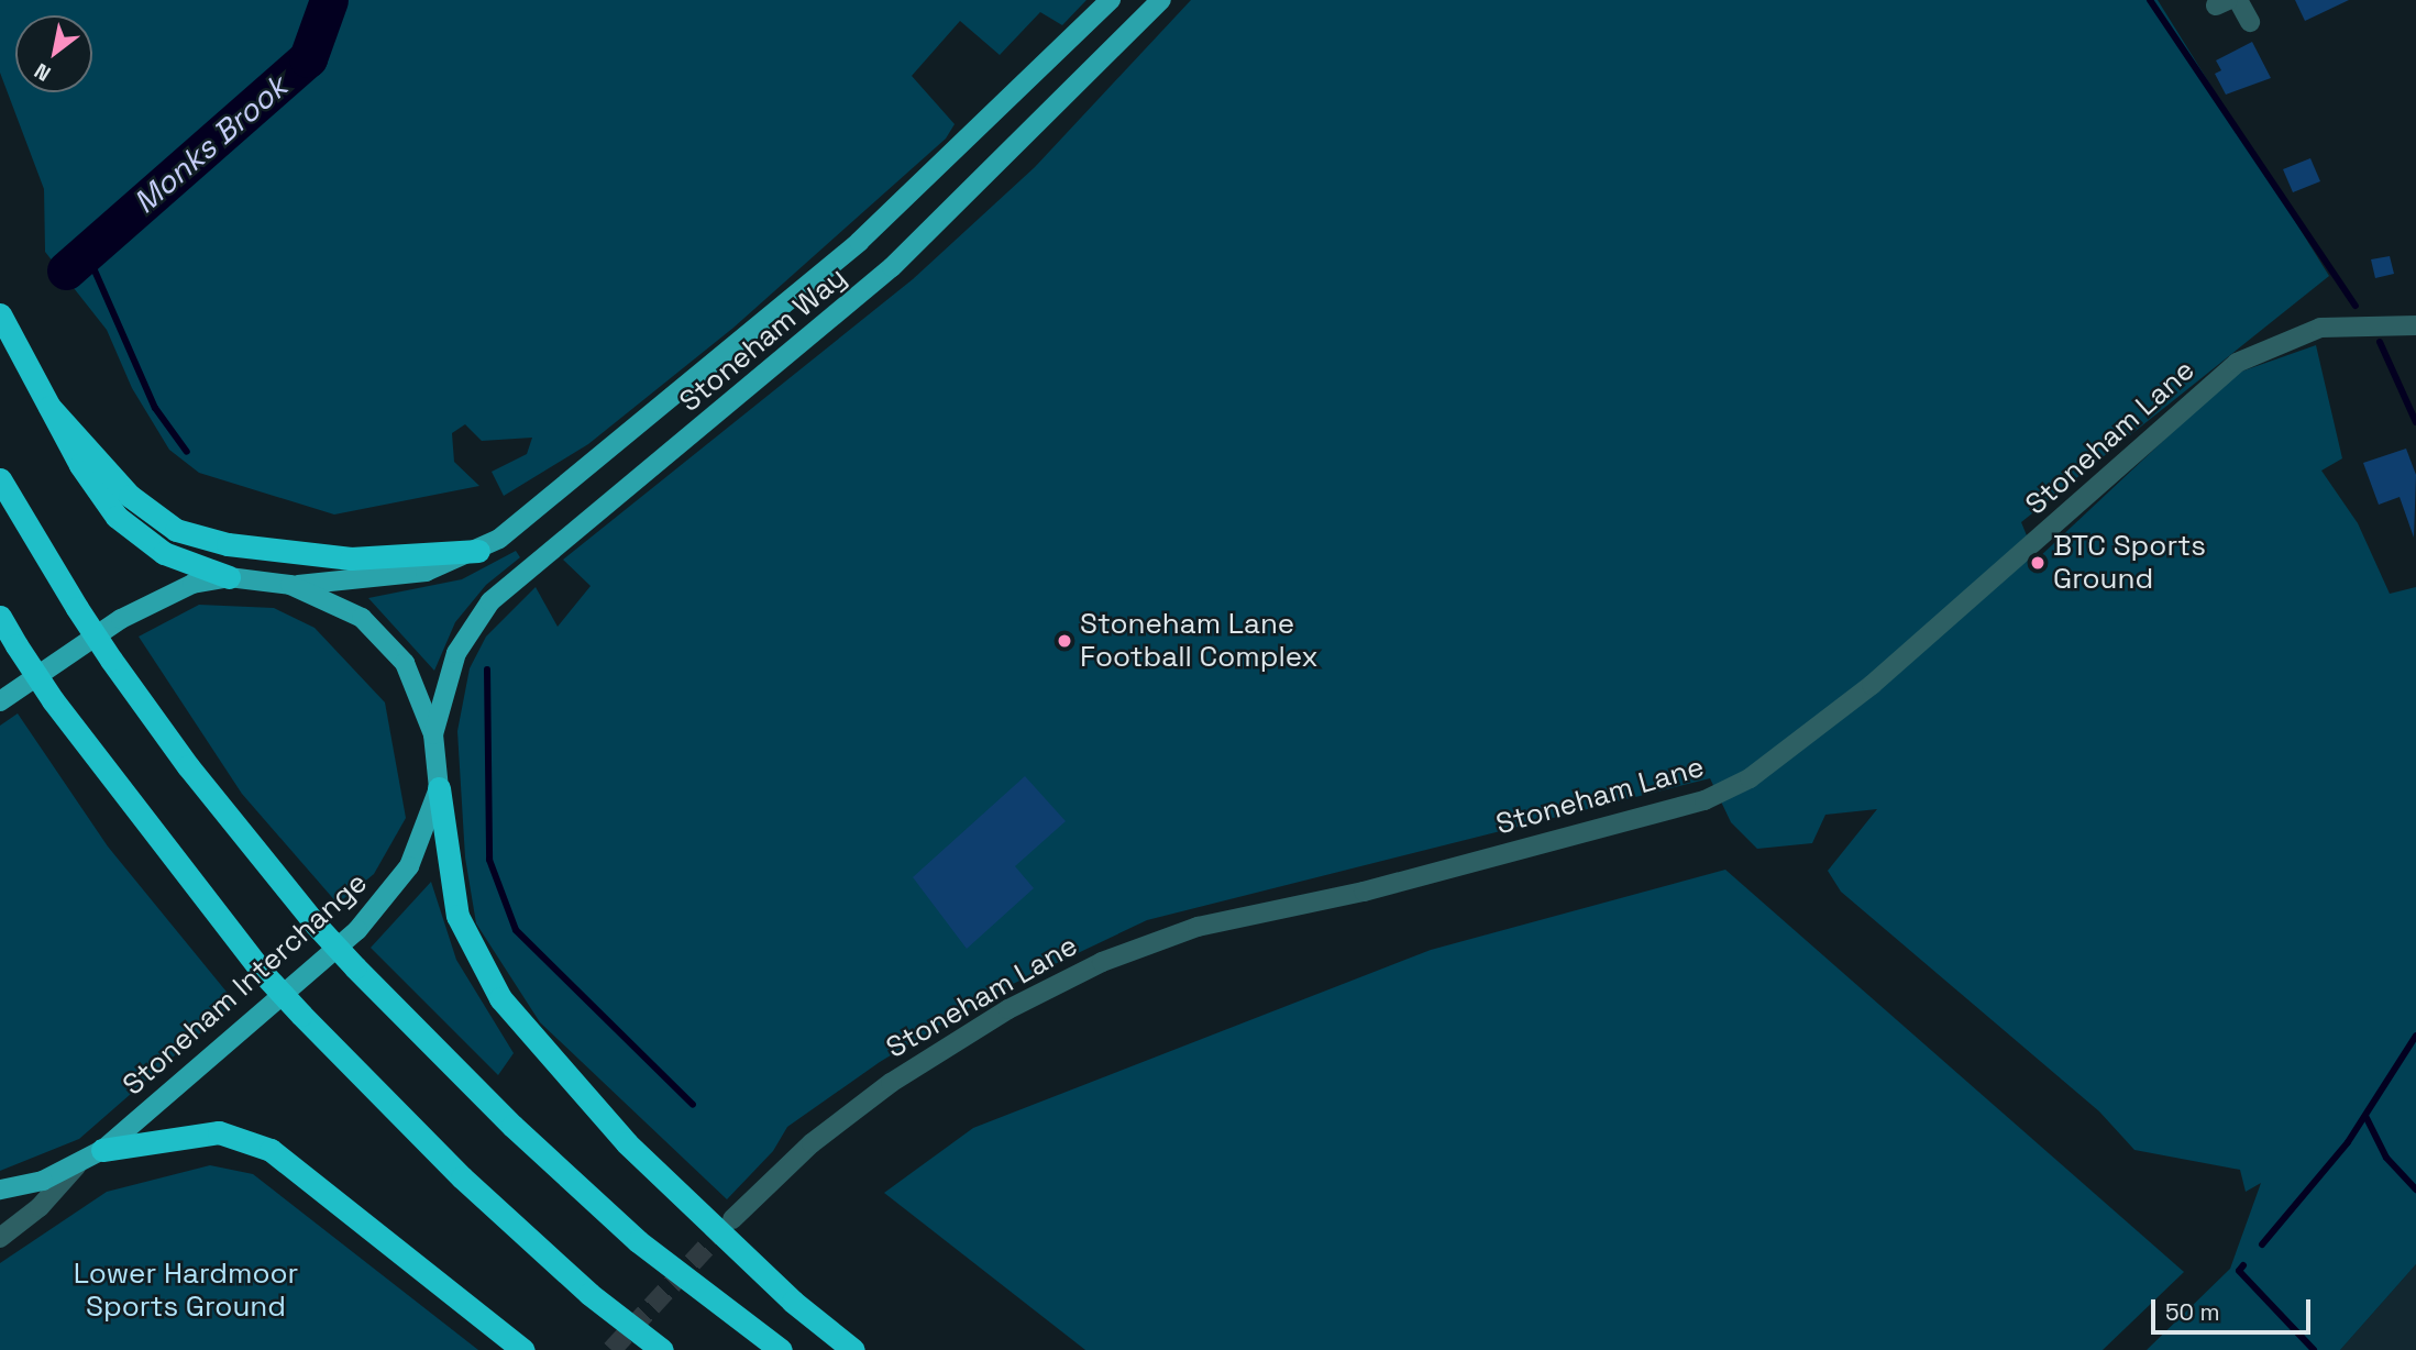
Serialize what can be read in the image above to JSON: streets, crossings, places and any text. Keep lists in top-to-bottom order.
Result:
{
  "streets": {
    "main road": ["Stoneham Way", "Stoneham Interchange"],
    "street": ["Stoneham Lane"]
  },
  "crossings": [
    ["Stoneham Way", "Stoneham Interchange"]
  ],
  "water": ["Monks Brook"],
  "parks": ["Lower Hardmoor Sports Ground"],
  "places": ["BTC Sports Ground", "Stoneham Lane Football Complex"],
  "scale_bar": "50 m",
  "north": "bottom left"
}
